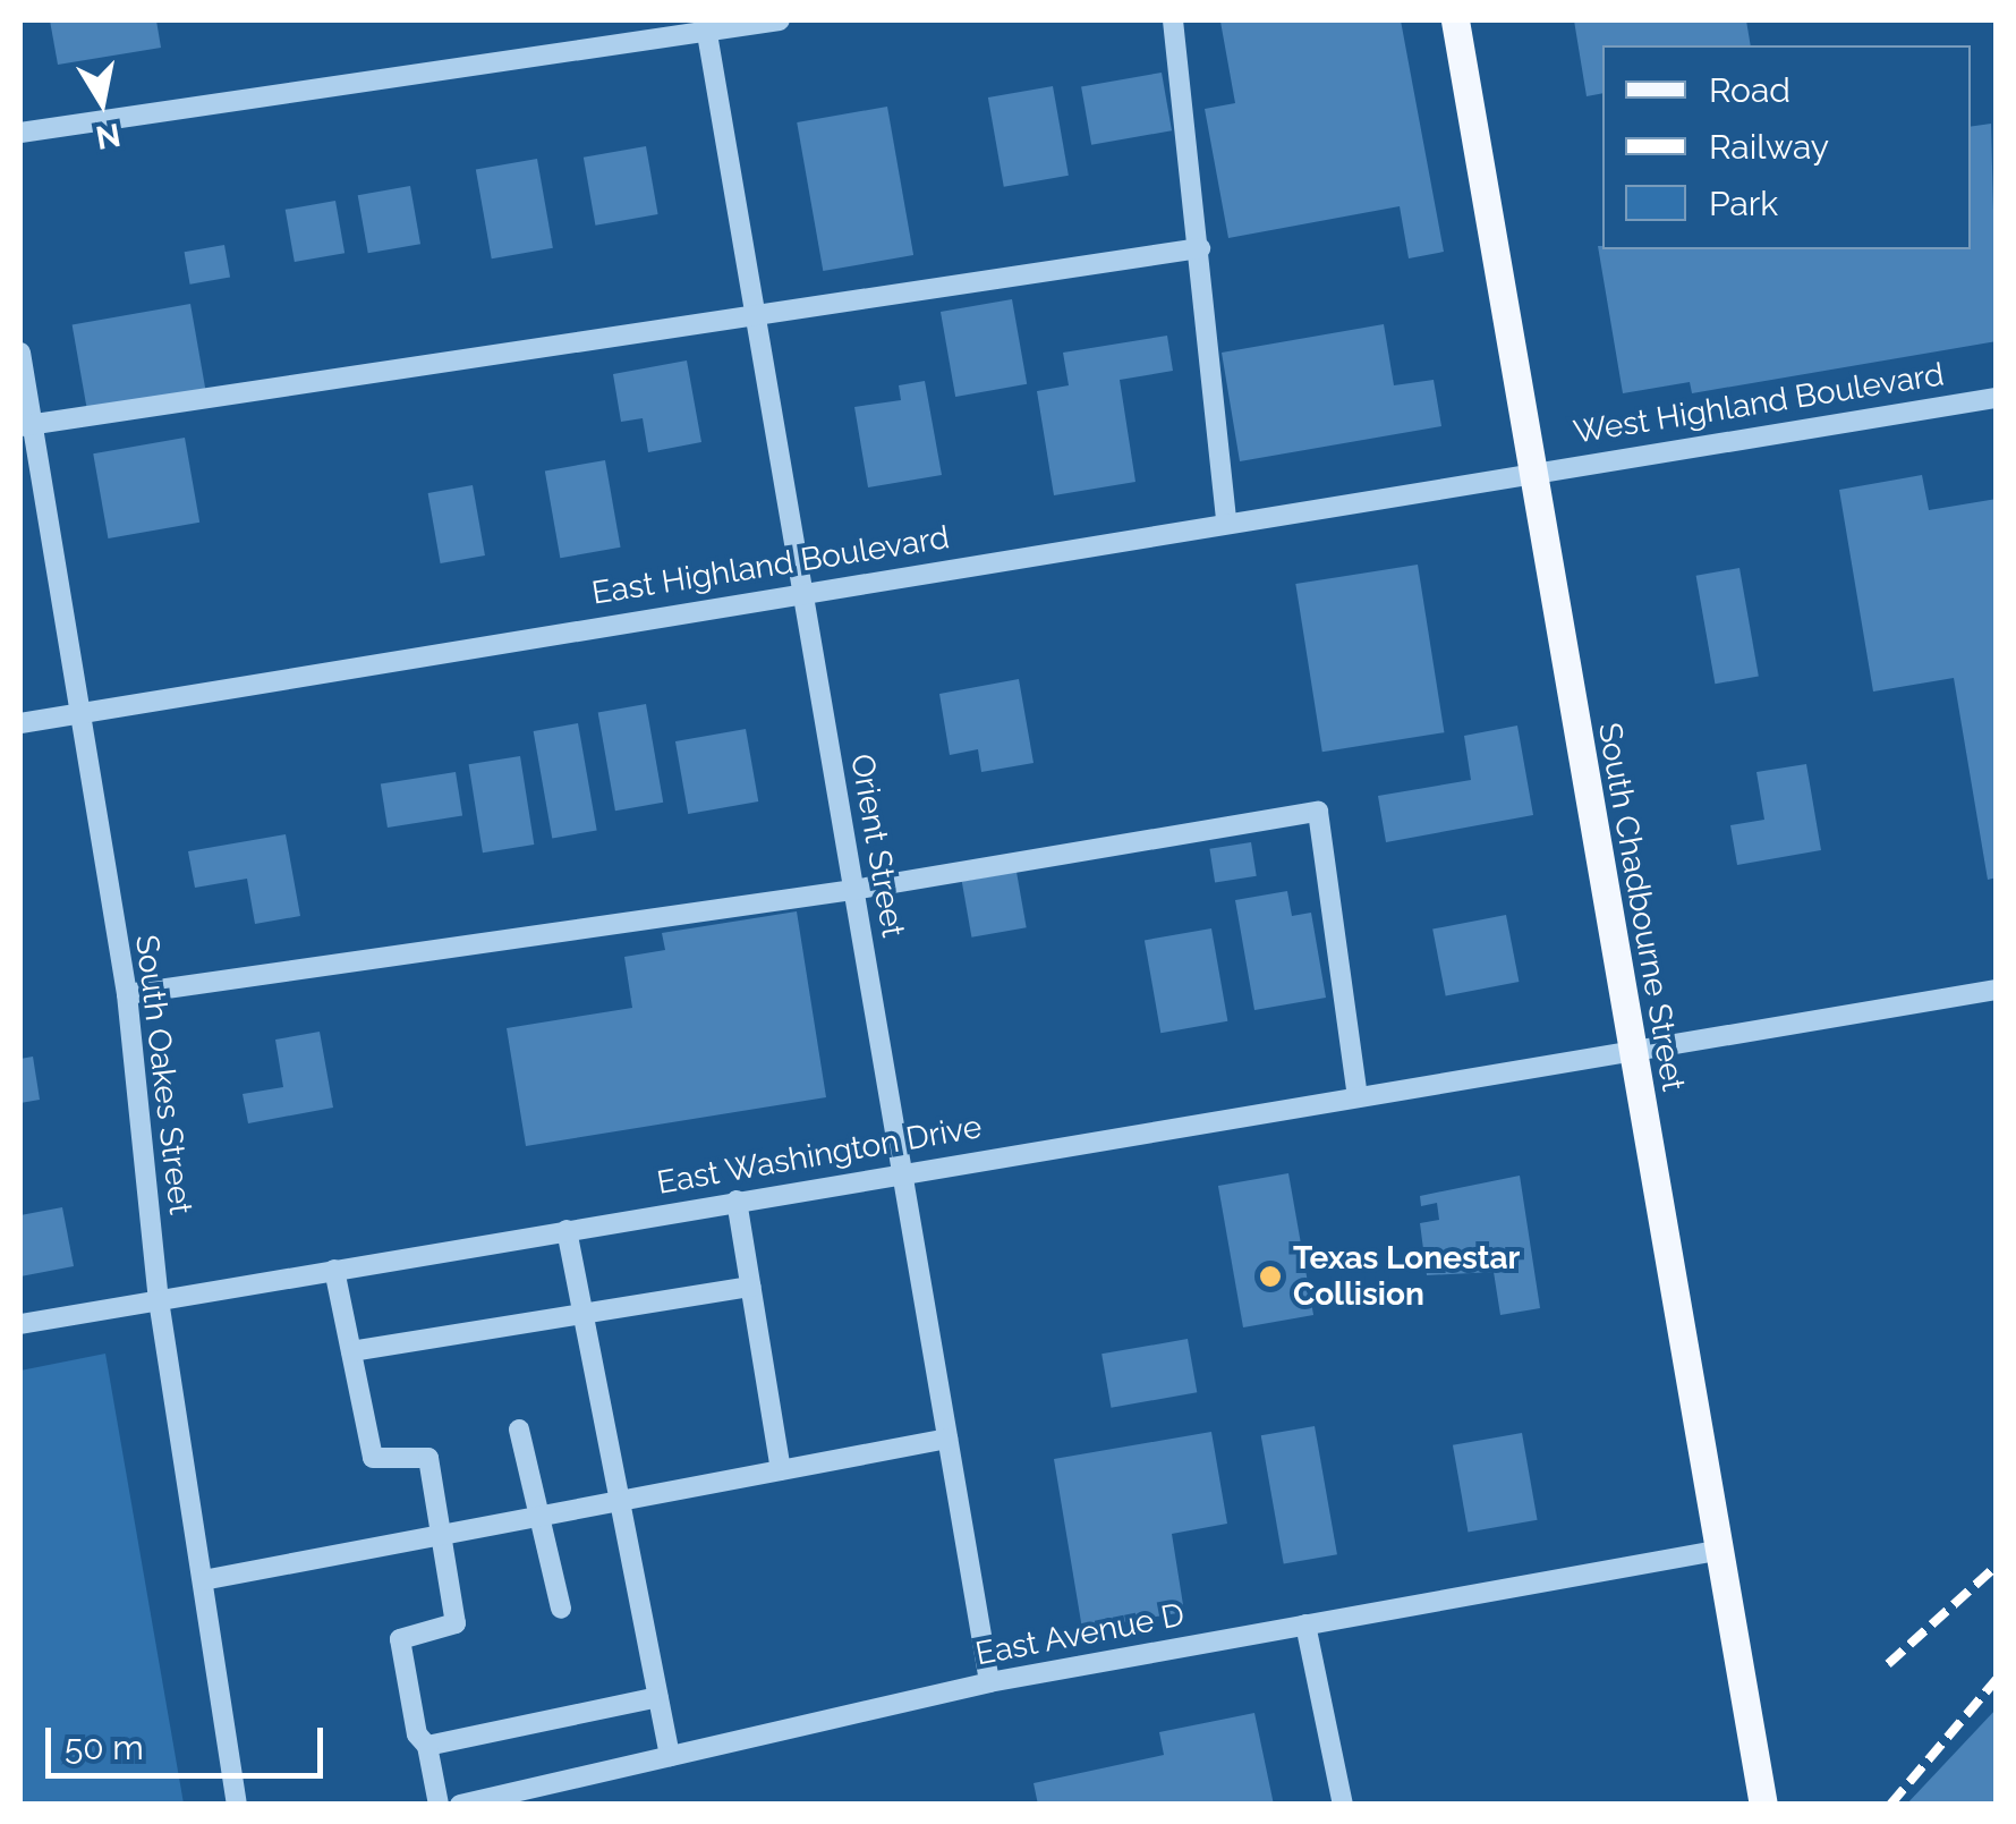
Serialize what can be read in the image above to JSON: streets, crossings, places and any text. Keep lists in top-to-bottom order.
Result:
{
  "streets": {
    "main road": ["South Chadbourne Street"],
    "street": [
      "West Highland Boulevard",
      "East Highland Boulevard",
      "Orient Street",
      "South Oakes Street",
      "East Washington Drive",
      "East Avenue D"
    ]
  },
  "crossings": [
    ["West Highland Boulevard", "East Highland Boulevard"],
    ["West Highland Boulevard", "South Chadbourne Street"],
    ["East Highland Boulevard", "Orient Street"],
    ["East Highland Boulevard", "South Chadbourne Street"],
    ["East Highland Boulevard", "South Oakes Street"],
    ["Orient Street", "East Washington Drive"],
    ["Orient Street", "East Avenue D"],
    ["South Chadbourne Street", "East Washington Drive"],
    ["South Chadbourne Street", "East Avenue D"],
    ["South Oakes Street", "East Washington Drive"]
  ],
  "places": ["Texas Lonestar Collision"],
  "legend": ["Road", "Railway", "Park"],
  "scale_bar": "50 m",
  "north": "bottom"
}
